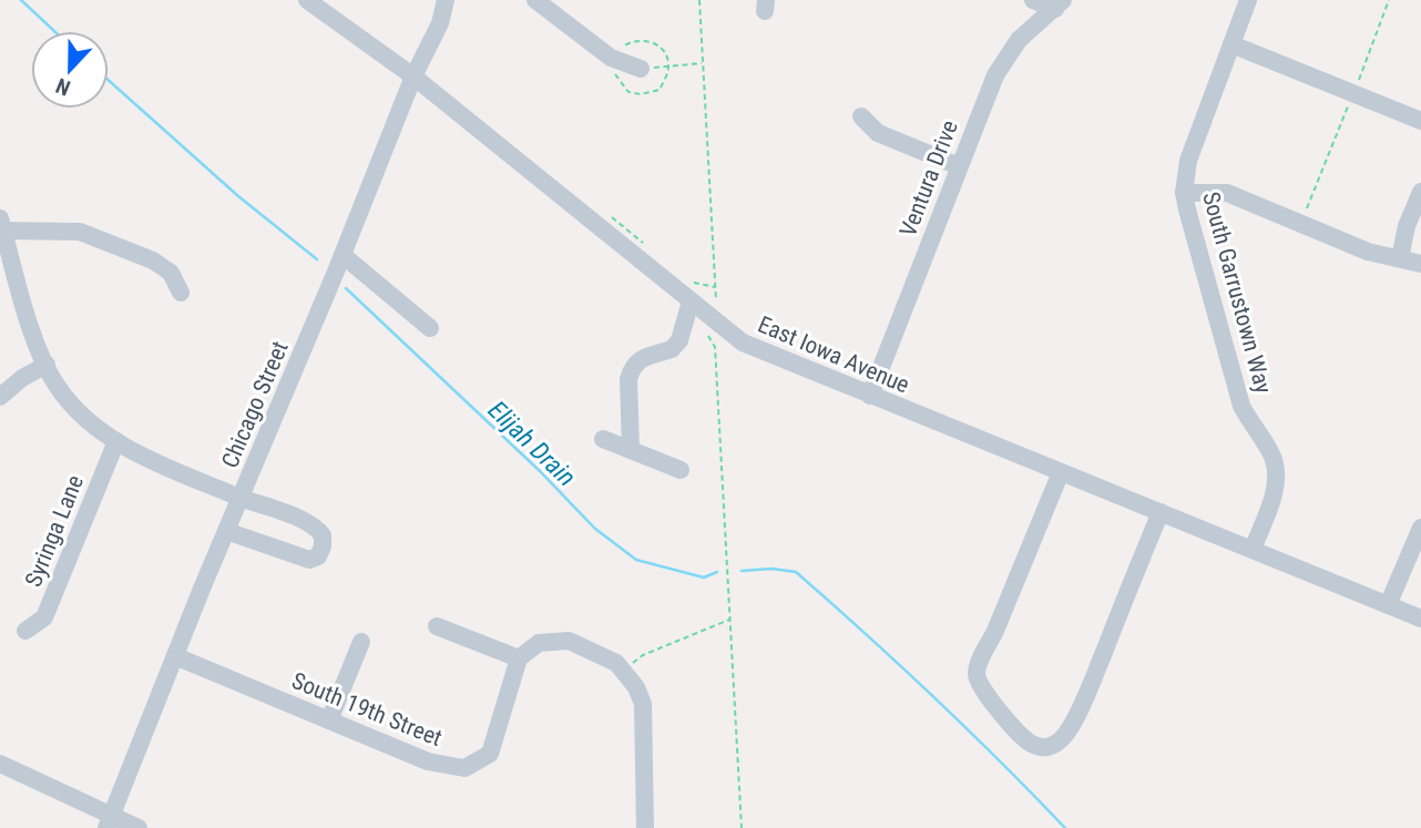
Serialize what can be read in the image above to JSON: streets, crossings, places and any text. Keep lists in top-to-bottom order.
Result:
{
  "streets": {
    "street": [
      "Ventura Drive",
      "South Garrustown Way",
      "East Iowa Avenue",
      "Chicago Street",
      "Syringa Lane",
      "South 19th Street"
    ]
  },
  "crossings": [
    ["Ventura Drive", "East Iowa Avenue"],
    ["South Garrustown Way", "East Iowa Avenue"],
    ["East Iowa Avenue", "Chicago Street"],
    ["Chicago Street", "South 19th Street"]
  ],
  "water": ["Elijah Drain"],
  "north": "bottom"
}
